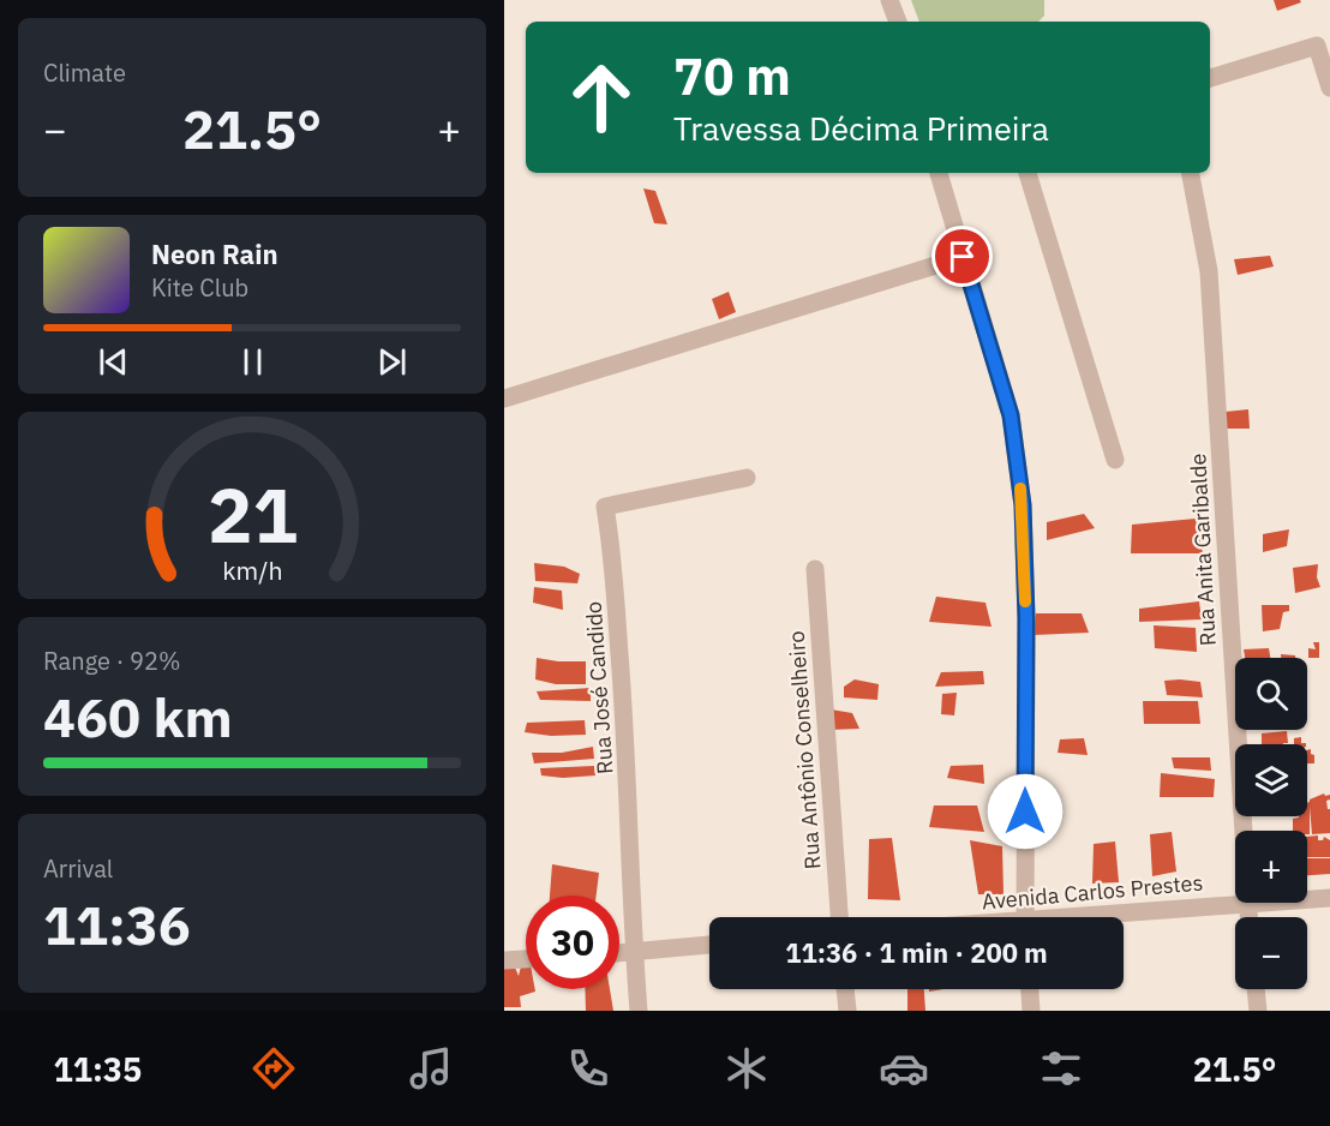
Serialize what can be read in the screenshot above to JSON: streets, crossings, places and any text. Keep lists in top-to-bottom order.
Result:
{
  "streets": {
    "street": [
      "Rua Anita Garibalde",
      "Rua José Candido",
      "Rua Antônio Conselheiro",
      "Avenida Carlos Prestes"
    ]
  },
  "crossings": [
    ["Rua Anita Garibalde", "Avenida Carlos Prestes"]
  ],
  "page": {
    "tile": [
      "Climate",
      ["Range · 92%", "460 km"],
      ["Arrival", "11:36"]
    ],
    "turn": ["70 m", "Travessa Décima Primeira"],
    "heat": ["−", "21.5°", "+"],
    "song": ["Neon Rain", "Kite Club"],
    "map_buttons": ["+", "−"],
    "limit": "30",
    "trip": "11:36 · 1 min · 200 m",
    "tabs": ["11:35", "21.5°"],
    "gauge": ["21", "km/h"]
  }
}
